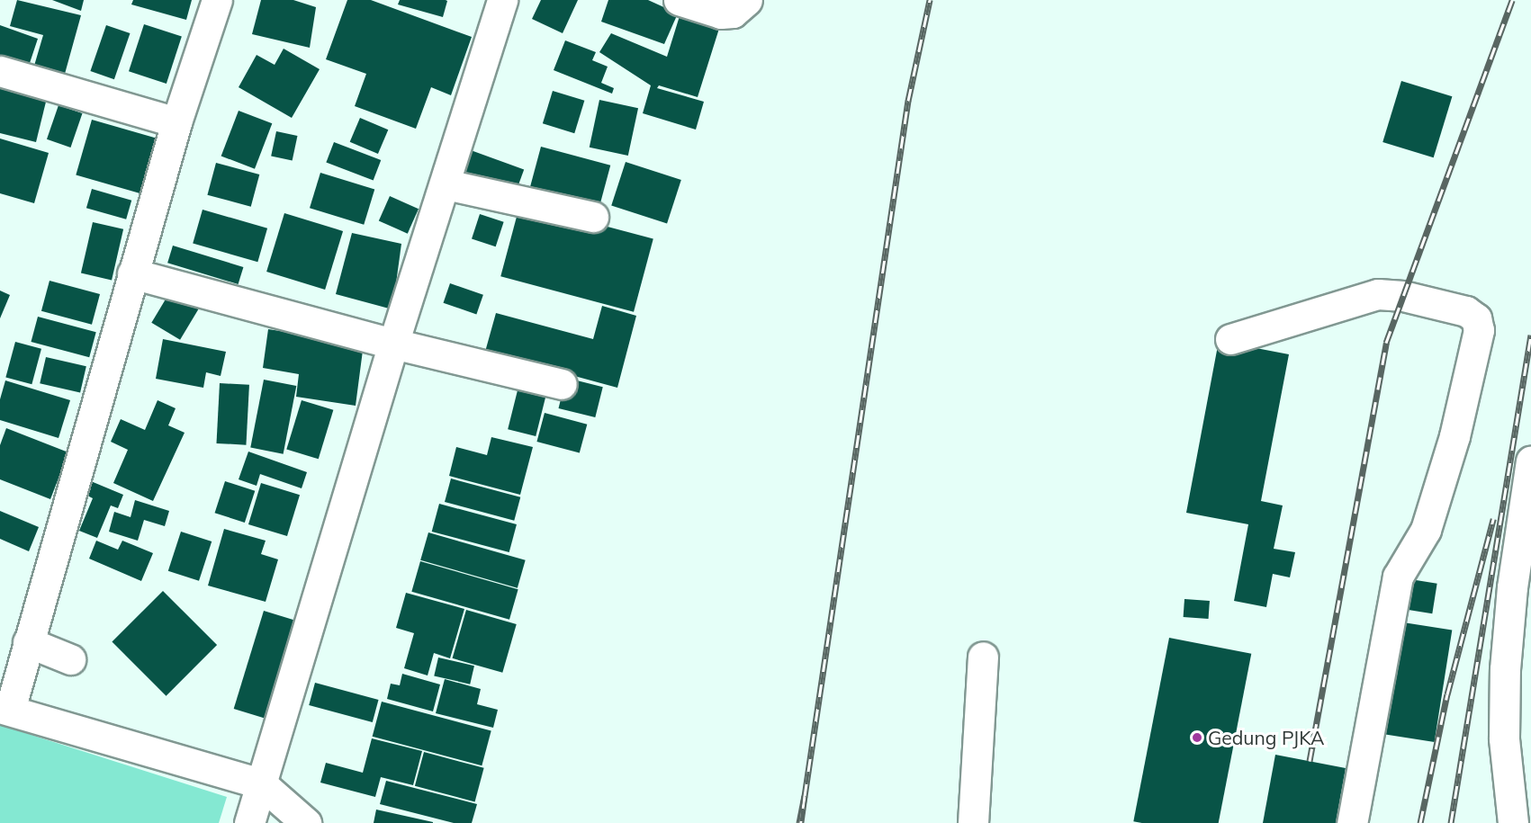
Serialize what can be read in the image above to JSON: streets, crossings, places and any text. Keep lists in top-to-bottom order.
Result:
{
  "places": ["Gedung PJKA"]
}
